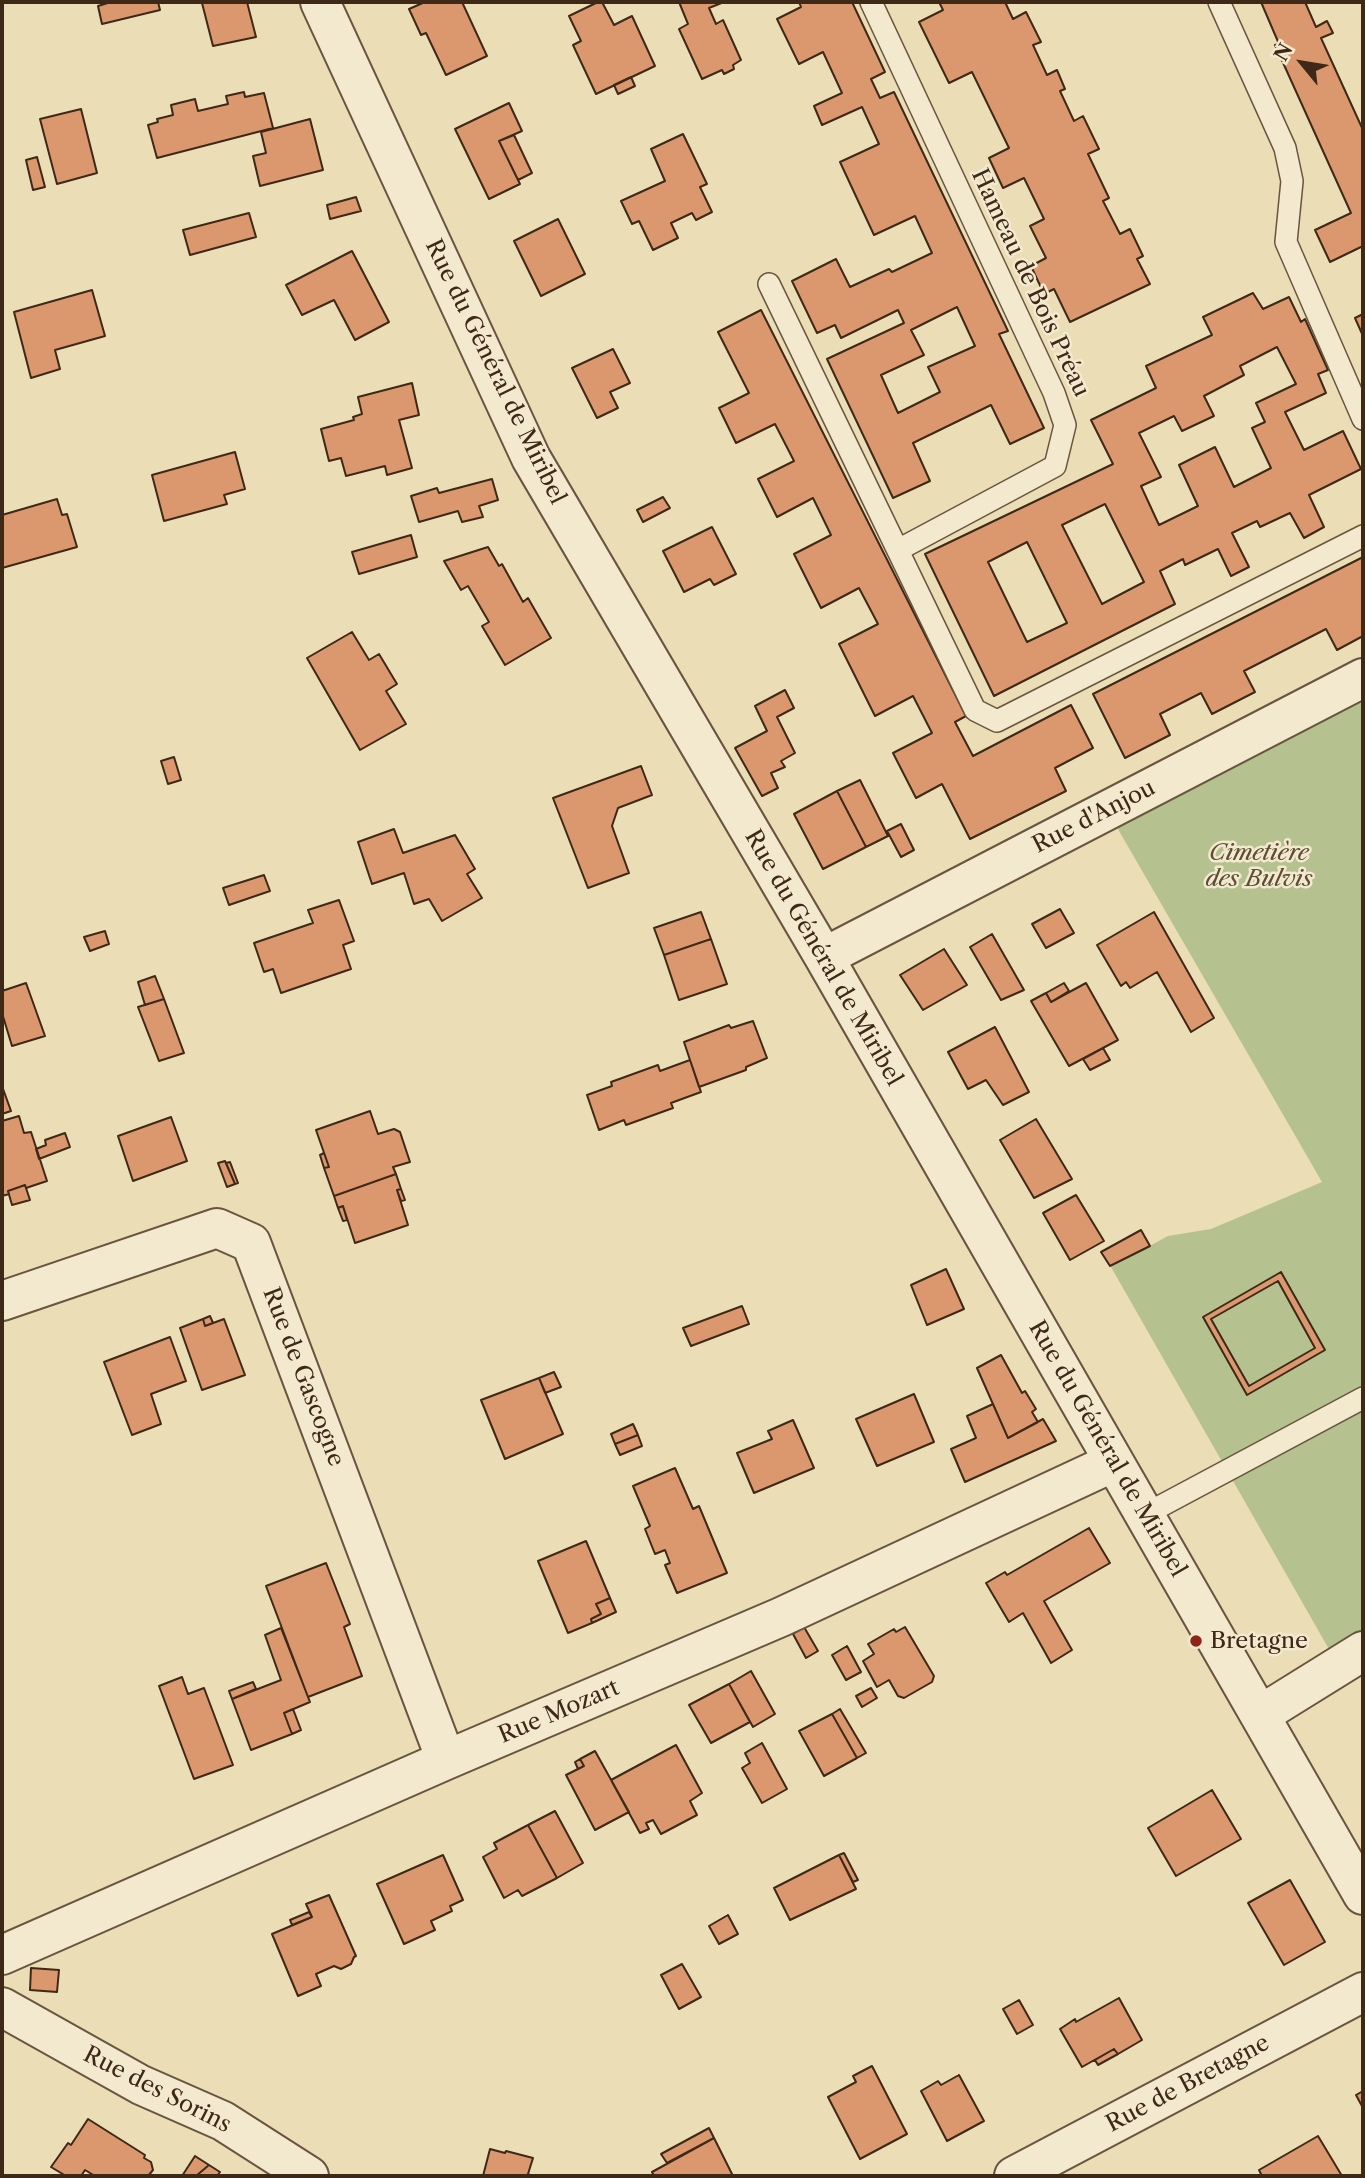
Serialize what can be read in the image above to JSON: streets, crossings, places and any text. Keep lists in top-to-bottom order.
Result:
{
  "streets": {
    "street": [
      "Rue du Général de Miribel",
      "Rue d'Anjou",
      "Rue de Gascogne",
      "Rue Mozart",
      "Rue de Bretagne",
      "Rue des Sorins"
    ],
    "lane": ["Hameau de Bois Préau"]
  },
  "crossings": [
    ["Rue du Général de Miribel", "Rue d'Anjou"],
    ["Rue du Général de Miribel", "Rue Mozart"],
    ["Rue de Gascogne", "Rue Mozart"]
  ],
  "parks": ["Cimetière des Bulvis"],
  "places": ["Bretagne"],
  "north": "top left"
}
